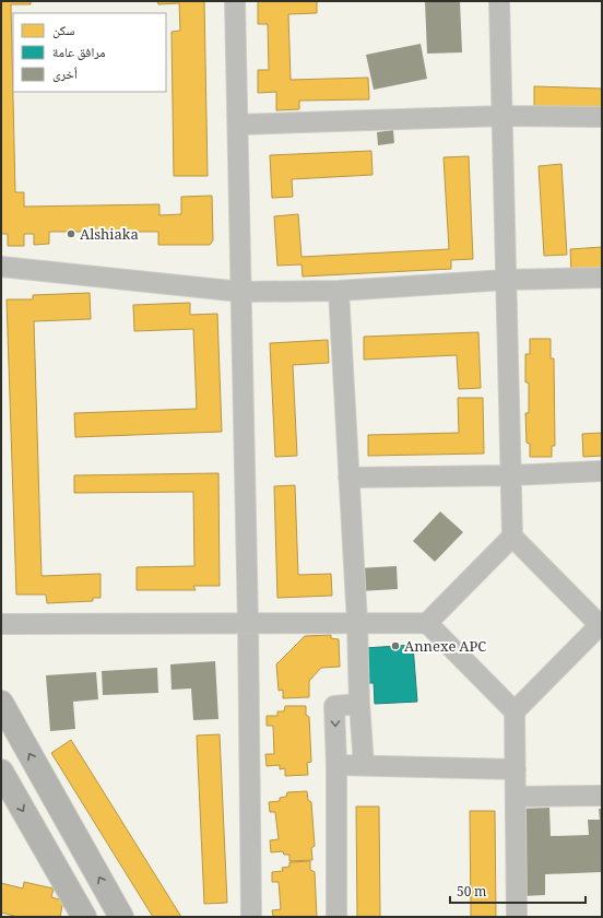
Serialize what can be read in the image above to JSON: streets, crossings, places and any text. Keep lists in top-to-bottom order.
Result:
{
  "places": ["Alshiaka", "Annexe APC"],
  "legend": ["سكن", "مرافق عامة", "أخرى"],
  "scale_bar": "50 m"
}
